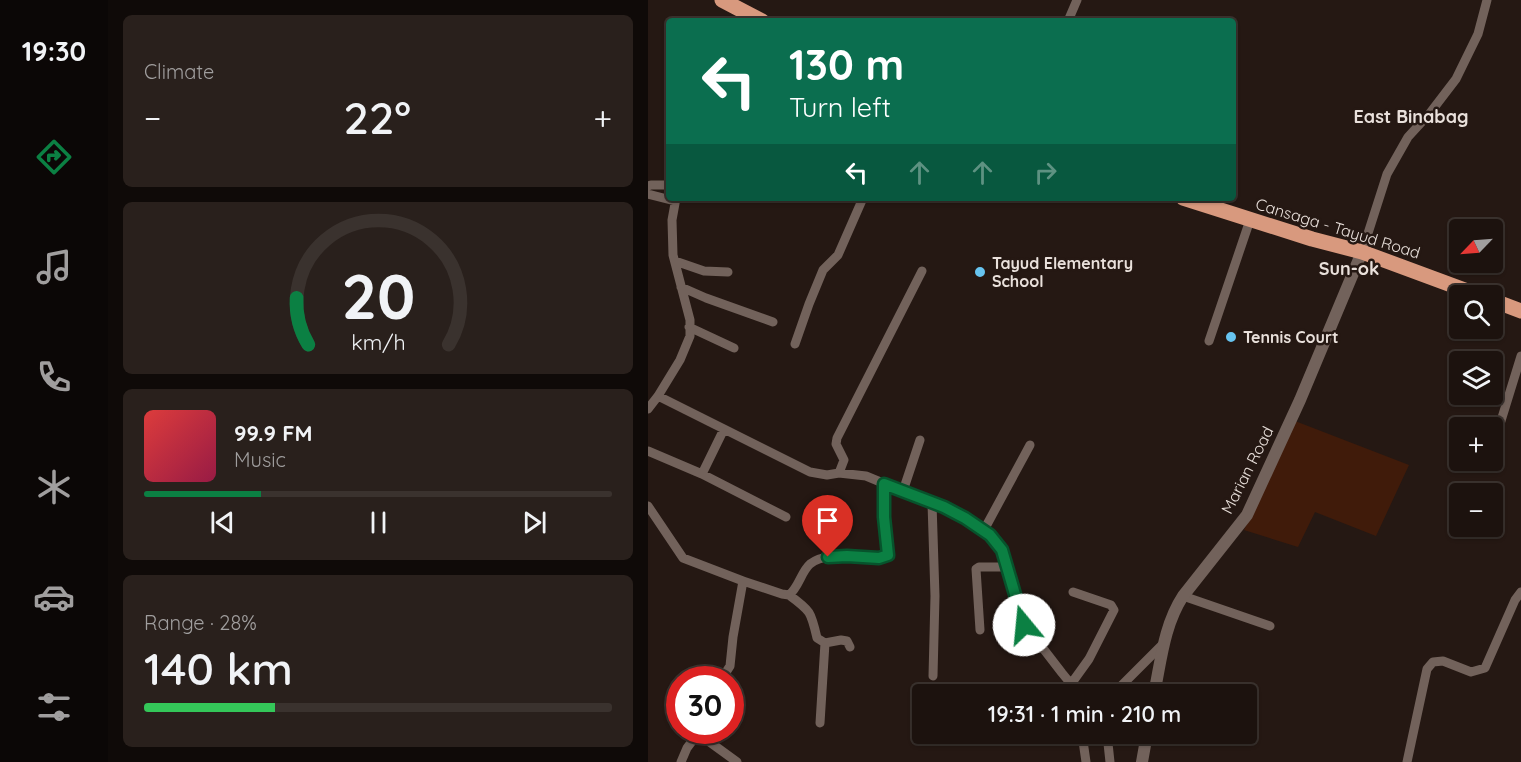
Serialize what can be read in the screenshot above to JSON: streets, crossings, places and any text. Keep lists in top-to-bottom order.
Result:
{
  "streets": {
    "highway": ["Cansaga - Tayud Road"],
    "street": ["Marian Road"]
  },
  "crossings": [
    ["Cansaga - Tayud Road", "Marian Road"]
  ],
  "districts": ["East Binabag", "Sun-ok"],
  "places": ["Tayud Elementary School", "Tennis Court"],
  "north": "bottom left",
  "page": {
    "tabs": "19:30",
    "tile": [
      "Climate",
      ["Range · 28%", "140 km"]
    ],
    "turn": ["130 m", "Turn left"],
    "heat": ["−", "22°", "+"],
    "map_buttons": ["+", "−"],
    "song": ["99.9 FM", "Music"],
    "limit": "30",
    "trip": "19:31 · 1 min · 210 m",
    "gauge": ["20", "km/h"]
  }
}
